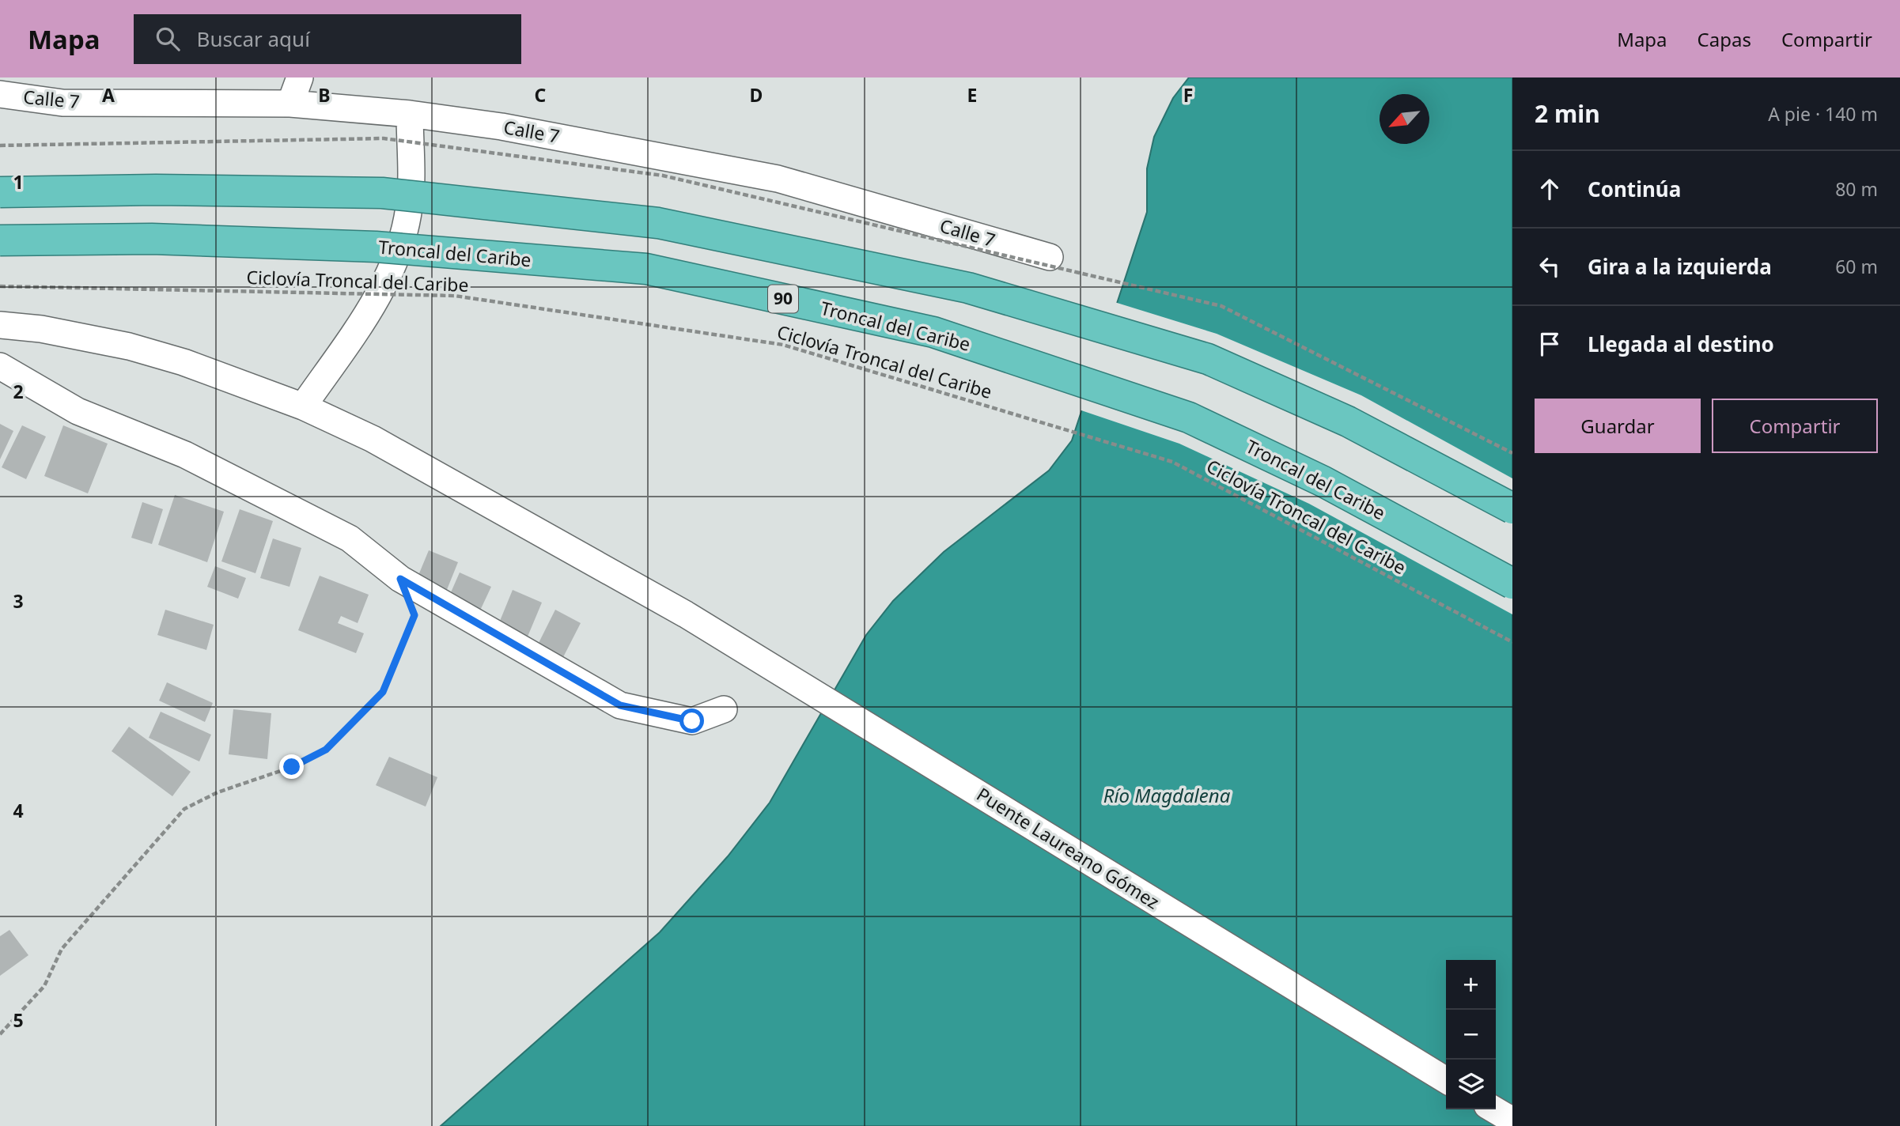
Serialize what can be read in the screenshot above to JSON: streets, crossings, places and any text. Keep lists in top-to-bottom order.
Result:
{
  "streets": {
    "highway": ["Troncal del Caribe", "90"],
    "street": ["Calle 7", "Puente Laureano Gómez"],
    "path": ["Ciclovía Troncal del Caribe"]
  },
  "water": ["Río Magdalena"],
  "north": "bottom left",
  "page": {
    "header": "Mapa",
    "search": "Buscar aquí",
    "nav": ["Mapa", "Capas", "Compartir"],
    "heading": ["2 min", "A pie · 140 m"],
    "list": [
      ["Continúa", "80 m"],
      ["Gira a la izquierda", "60 m"],
      "Llegada al destino"
    ],
    "buttons": ["Guardar", "Compartir"],
    "map_buttons": ["+", "−"]
  },
  "grid": {
    "columns": [
      "A",
      "B",
      "C",
      "D",
      "E",
      "F"
    ],
    "rows": [
      "1",
      "2",
      "3",
      "4",
      "5"
    ]
  }
}
